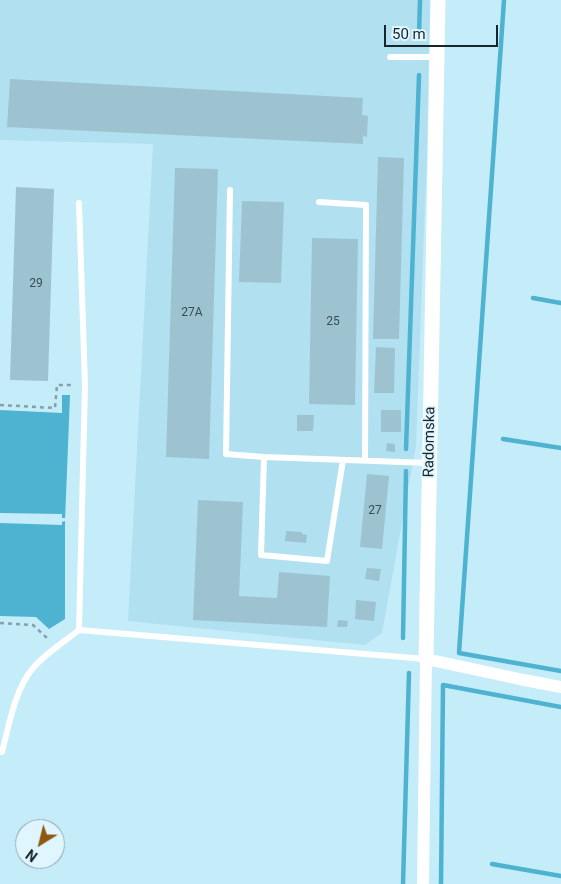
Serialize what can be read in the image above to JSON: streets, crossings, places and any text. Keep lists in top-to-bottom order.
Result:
{
  "streets": {
    "street": ["Radomska"]
  },
  "house_numbers": [
    "29",
    "27A",
    "25",
    "27"
  ],
  "scale_bar": "50 m",
  "north": "bottom left"
}
